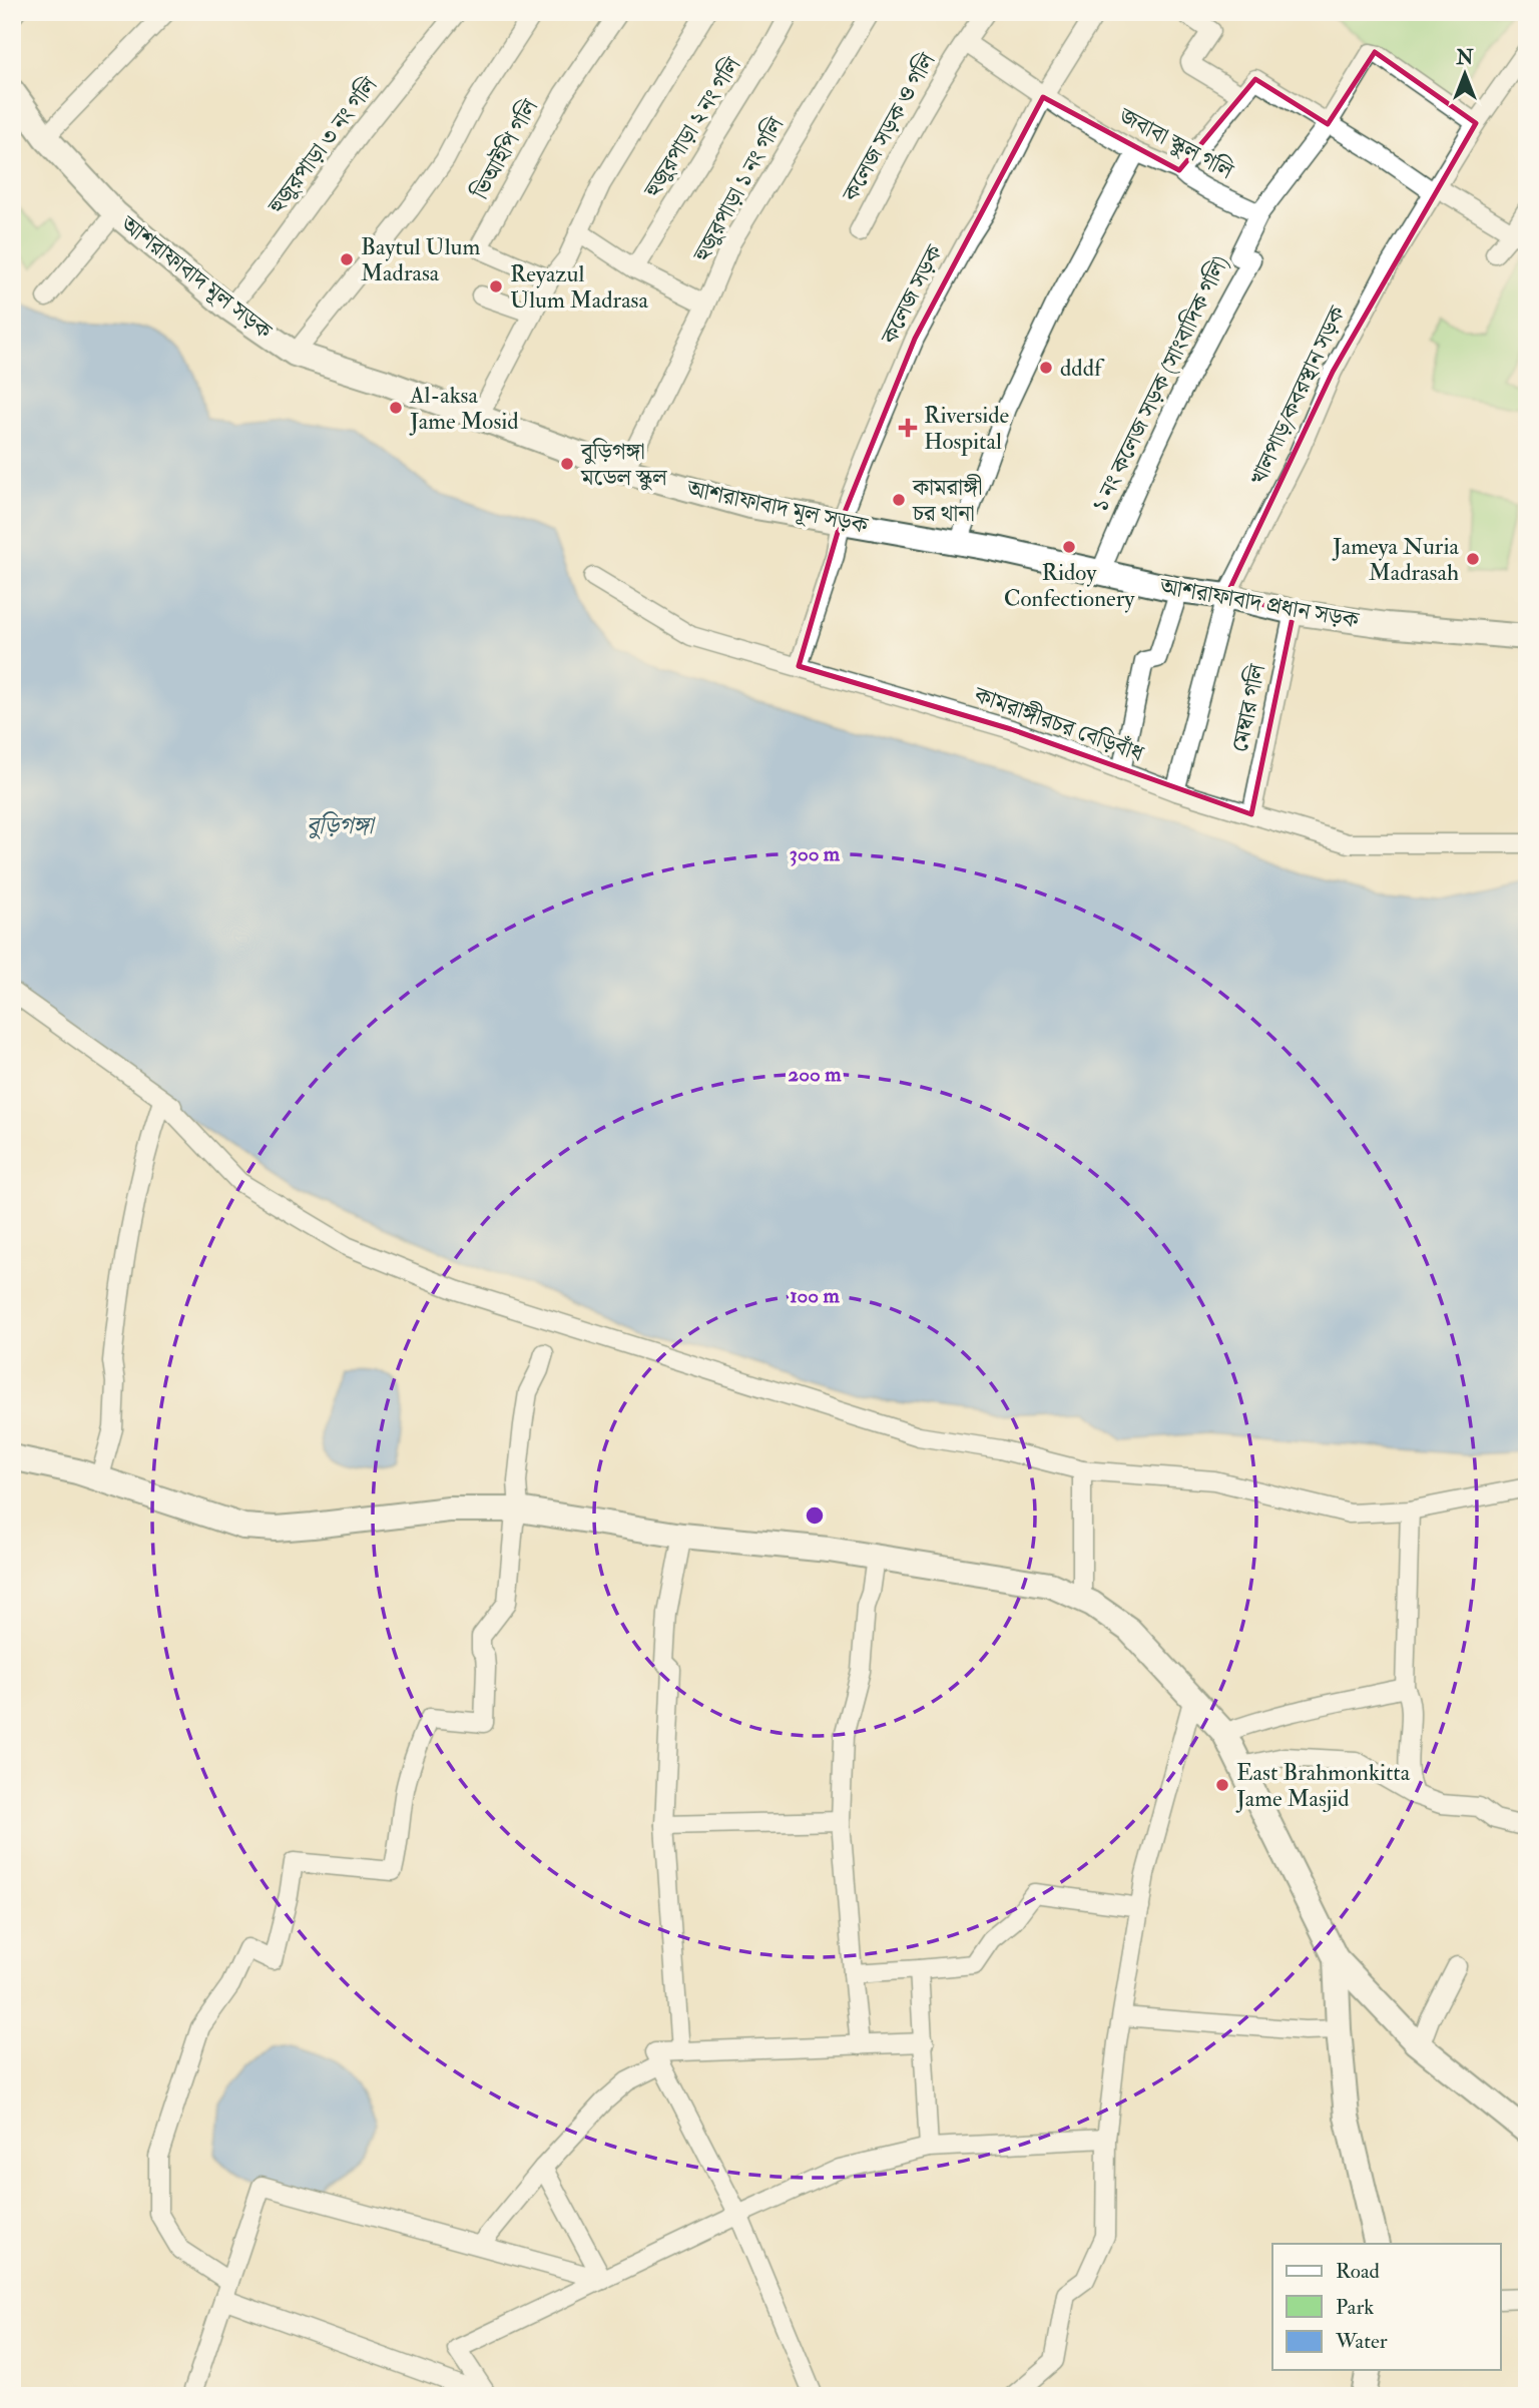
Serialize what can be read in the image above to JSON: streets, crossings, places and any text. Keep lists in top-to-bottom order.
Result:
{
  "streets": {
    "street": [
      "হুজুরপাড়া ২ নং গলি",
      "কলেজ সড়ক ও গলি",
      "জবাবা স্কুল গলি",
      "হুজুরপাড়া ৩ নং গলি",
      "ভিআইপি গলি",
      "হুজুরপাড়া ১ নং গলি",
      "আশরাফাবাদ মূল সড়ক",
      "কলেজ সড়ক",
      "১ নং কলেজ সড়ক (সাংবাদিক গলি)",
      "খালপাড়/কবরস্থান সড়ক",
      "আশরাফাবাদ প্রধান সড়ক",
      "মেম্বার গলি",
      "কামরাঙ্গীরচর বেড়িবাঁধ"
    ]
  },
  "crossings": [
    ["কলেজ সড়ক ও গলি", "জবাবা স্কুল গলি"],
    ["জবাবা স্কুল গলি", "কলেজ সড়ক"],
    ["জবাবা স্কুল গলি", "১ নং কলেজ সড়ক (সাংবাদিক গলি)"],
    ["হুজুরপাড়া ৩ নং গলি", "আশরাফাবাদ মূল সড়ক"],
    ["হুজুরপাড়া ১ নং গলি", "আশরাফাবাদ মূল সড়ক"],
    ["আশরাফাবাদ মূল সড়ক", "কলেজ সড়ক"],
    ["আশরাফাবাদ মূল সড়ক", "আশরাফাবাদ প্রধান সড়ক"],
    ["কলেজ সড়ক", "কামরাঙ্গীরচর বেড়িবাঁধ"],
    ["১ নং কলেজ সড়ক (সাংবাদিক গলি)", "খালপাড়/কবরস্থান সড়ক"],
    ["১ নং কলেজ সড়ক (সাংবাদিক গলি)", "আশরাফাবাদ প্রধান সড়ক"],
    ["খালপাড়/কবরস্থান সড়ক", "আশরাফাবাদ প্রধান সড়ক"],
    ["খালপাড়/কবরস্থান সড়ক", "কামরাঙ্গীরচর বেড়িবাঁধ"],
    ["আশরাফাবাদ প্রধান সড়ক", "মেম্বার গলি"],
    ["মেম্বার গলি", "কামরাঙ্গীরচর বেড়িবাঁধ"]
  ],
  "water": ["বুড়িগঙ্গা"],
  "places": {
    "other": [
      "Baytul Ulum Madrasa",
      "Reyazul Ulum Madrasa",
      "dddf",
      "Al-aksa Jame Mosid",
      "বুড়িগঙ্গা মডেল স্কুল",
      "কামরাঙ্গী চর থানা",
      "Ridoy Confectionery",
      "Jameya Nuria Madrasah",
      "East Brahmonkitta Jame Masjid"
    ],
    "health": ["Riverside Hospital"]
  },
  "legend": ["Road", "Park", "Water"],
  "north": "top",
  "rings": ["300 m", "200 m", "100 m"]
}
